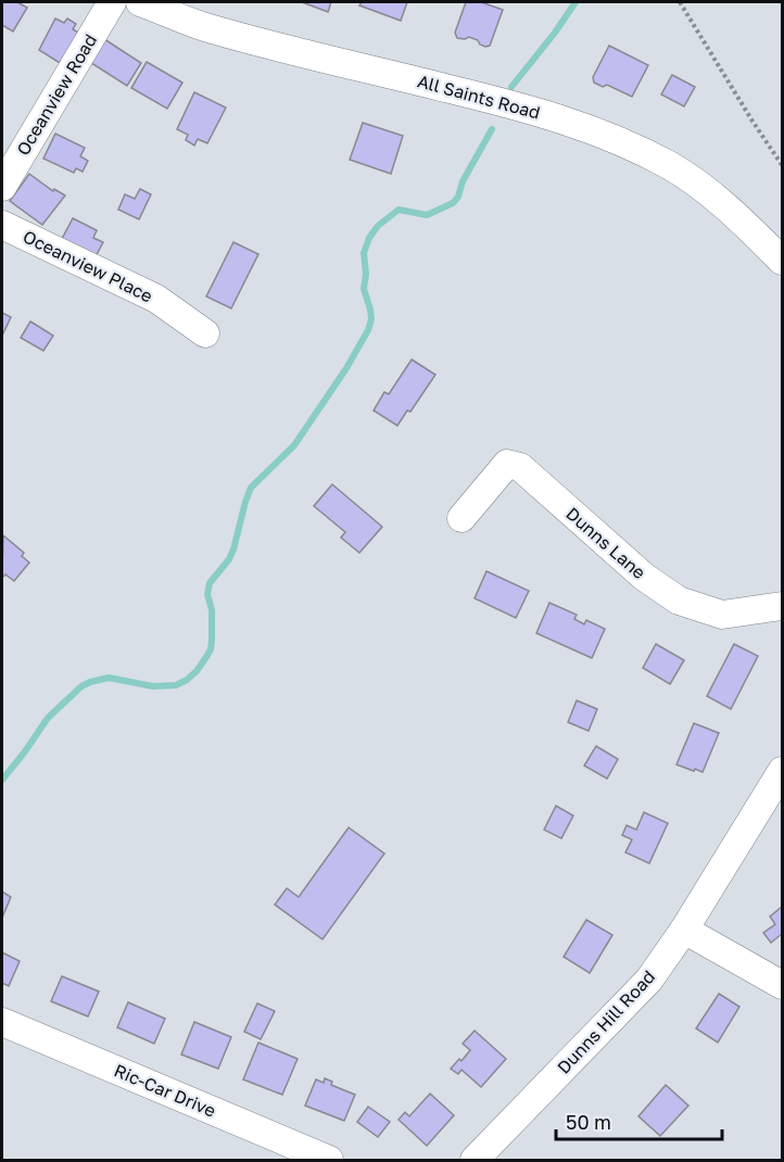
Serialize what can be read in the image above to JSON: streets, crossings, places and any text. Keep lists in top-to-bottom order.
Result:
{
  "streets": {
    "street": [
      "Oceanview Road",
      "All Saints Road",
      "Oceanview Place",
      "Dunns Lane",
      "Dunns Hill Road",
      "Ric-Car Drive"
    ]
  },
  "scale_bar": "50 m"
}
